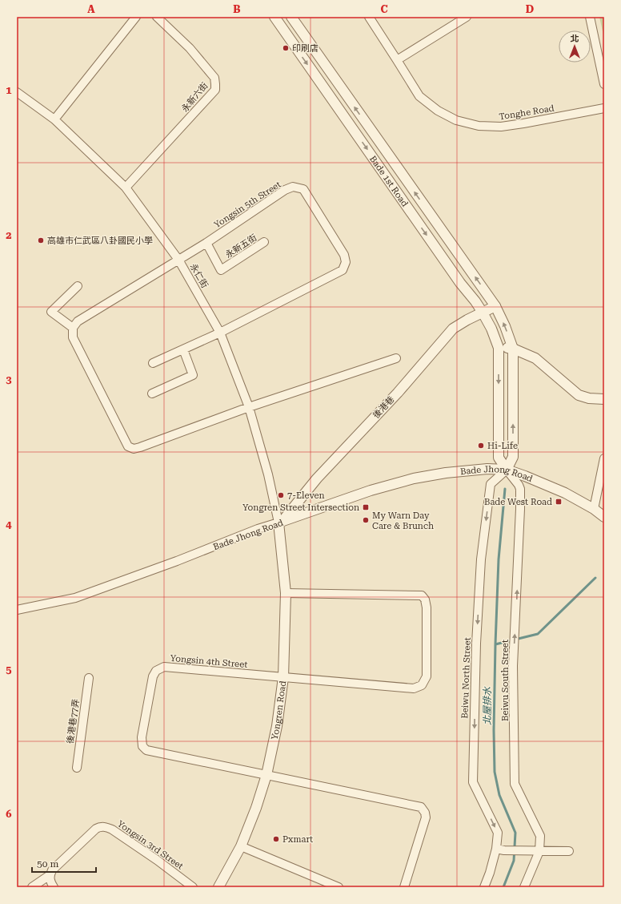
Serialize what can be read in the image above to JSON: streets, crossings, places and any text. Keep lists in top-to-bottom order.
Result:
{
  "streets": {
    "street": [
      "永新六街",
      "Tonghe Road",
      "Bade 1st Road",
      "Yongsin 5th Street",
      "永新五街",
      "永仁街",
      "後港巷",
      "Bade Jhong Road",
      "Yongsin 4th Street",
      "Beiwu North Street",
      "Beiwu South Street",
      "Yongren Road",
      "後港巷77弄",
      "Yongsin 3rd Street"
    ]
  },
  "crossings": [
    ["永新六街", "永仁街"],
    ["Bade 1st Road", "後港巷"],
    ["Bade 1st Road", "Bade Jhong Road"],
    ["Bade 1st Road", "Beiwu North Street"],
    ["Bade 1st Road", "Beiwu South Street"],
    ["Yongsin 5th Street", "永新五街"],
    ["Yongsin 5th Street", "永仁街"],
    ["永仁街", "後港巷"],
    ["永仁街", "Bade Jhong Road"],
    ["永仁街", "Yongren Road"],
    ["後港巷", "Bade Jhong Road"],
    ["後港巷", "Yongren Road"],
    ["Bade Jhong Road", "Beiwu North Street"],
    ["Bade Jhong Road", "Beiwu South Street"],
    ["Bade Jhong Road", "Yongren Road"],
    ["Yongsin 4th Street", "Yongren Road"],
    ["Beiwu North Street", "Beiwu South Street"]
  ],
  "one_way": ["Beiwu North Street", "Beiwu South Street"],
  "water": ["北屋排水"],
  "places": {
    "other": [
      "印刷店",
      "高雄市仁武區八卦國民小學",
      "Hi-Life",
      "7-Eleven",
      "My Warn Day Care & Brunch",
      "Pxmart"
    ],
    "transit": ["Bade West Road", "Yongren Street Intersection"]
  },
  "scale_bar": "50 m",
  "north": "top",
  "grid": {
    "columns": [
      "A",
      "B",
      "C",
      "D"
    ],
    "rows": [
      "1",
      "2",
      "3",
      "4",
      "5",
      "6"
    ]
  }
}
